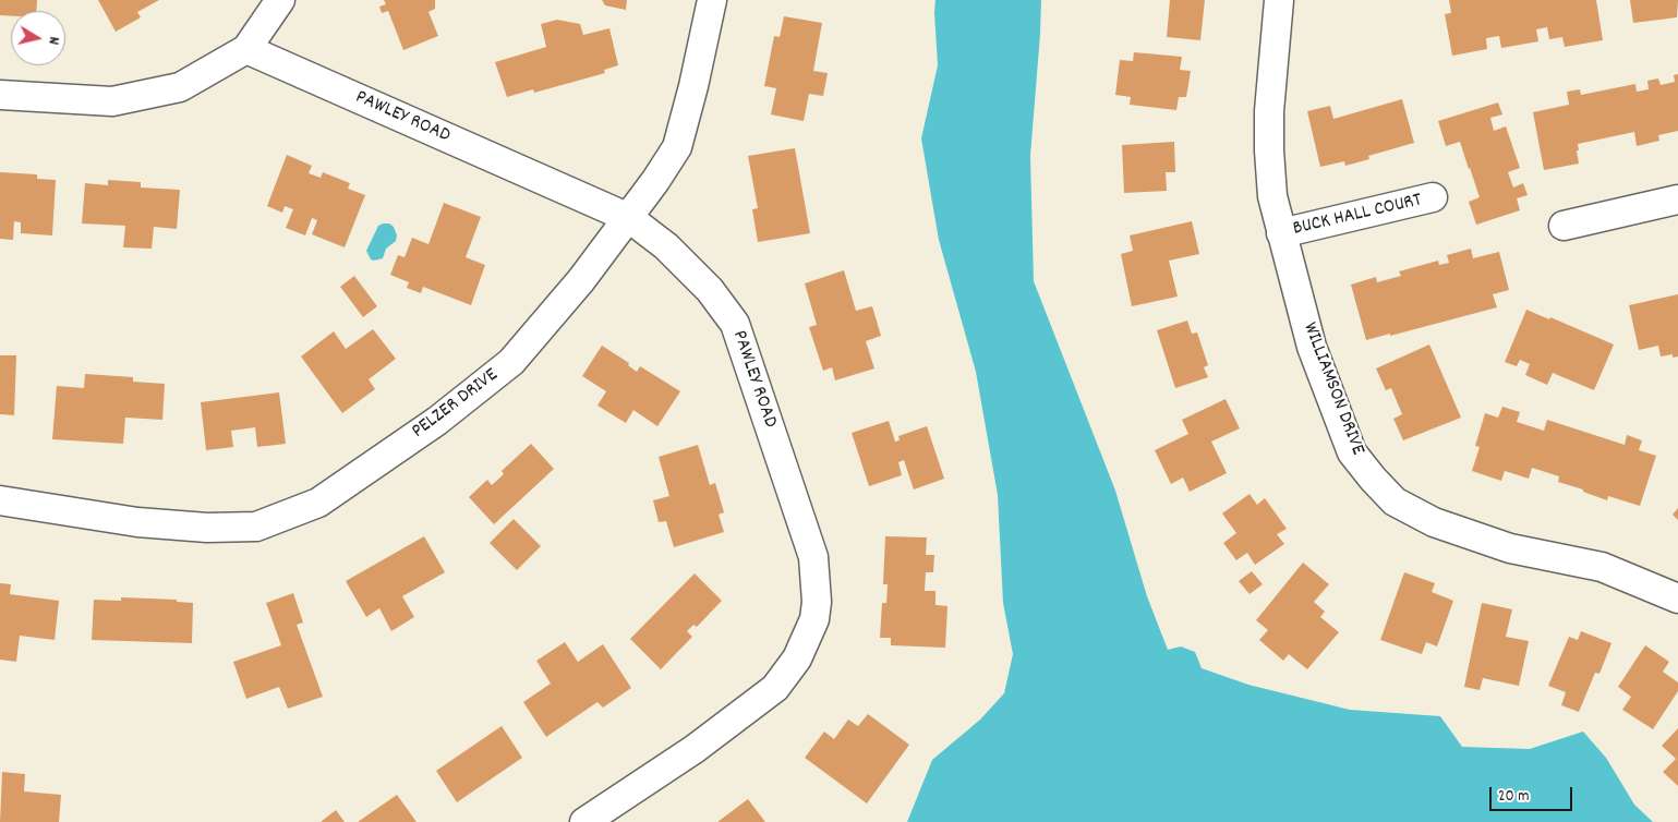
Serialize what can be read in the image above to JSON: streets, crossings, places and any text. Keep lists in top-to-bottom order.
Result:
{
  "streets": {
    "street": [
      "PAWLEY ROAD",
      "BUCK HALL COURT",
      "WILLIAMSON DRIVE",
      "PELZER DRIVE"
    ]
  },
  "crossings": [
    ["PAWLEY ROAD", "PELZER DRIVE"],
    ["BUCK HALL COURT", "WILLIAMSON DRIVE"]
  ],
  "scale_bar": "20 m",
  "north": "right"
}
